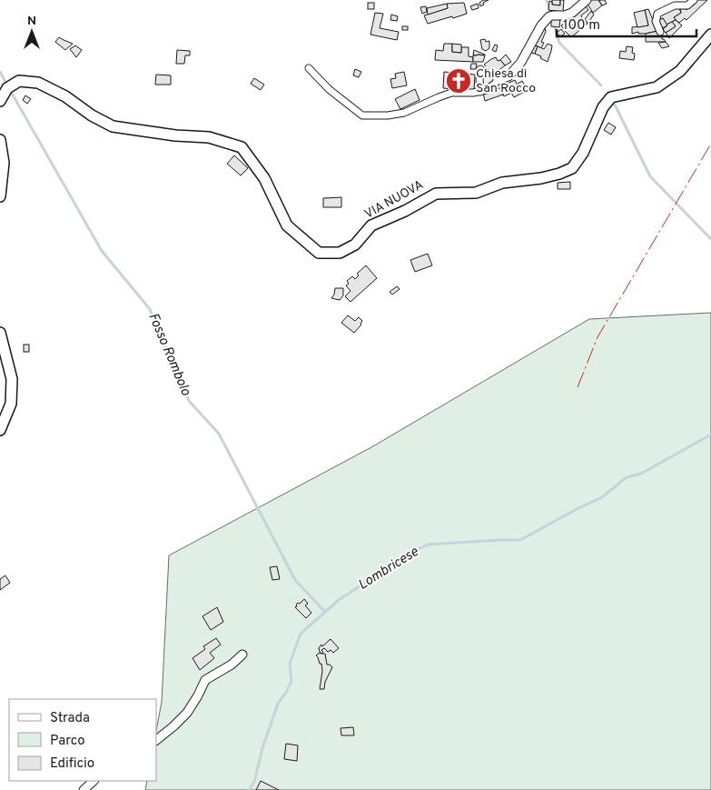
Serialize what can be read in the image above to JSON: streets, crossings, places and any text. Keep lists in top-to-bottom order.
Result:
{
  "streets": {
    "street": ["VIA NUOVA"]
  },
  "water": ["Fosso Rombolo", "Lombricese"],
  "places": {
    "church": ["Chiesa di San Rocco"]
  },
  "legend": ["Strada", "Parco", "Edificio"],
  "scale_bar": "100 m",
  "north": "top"
}
